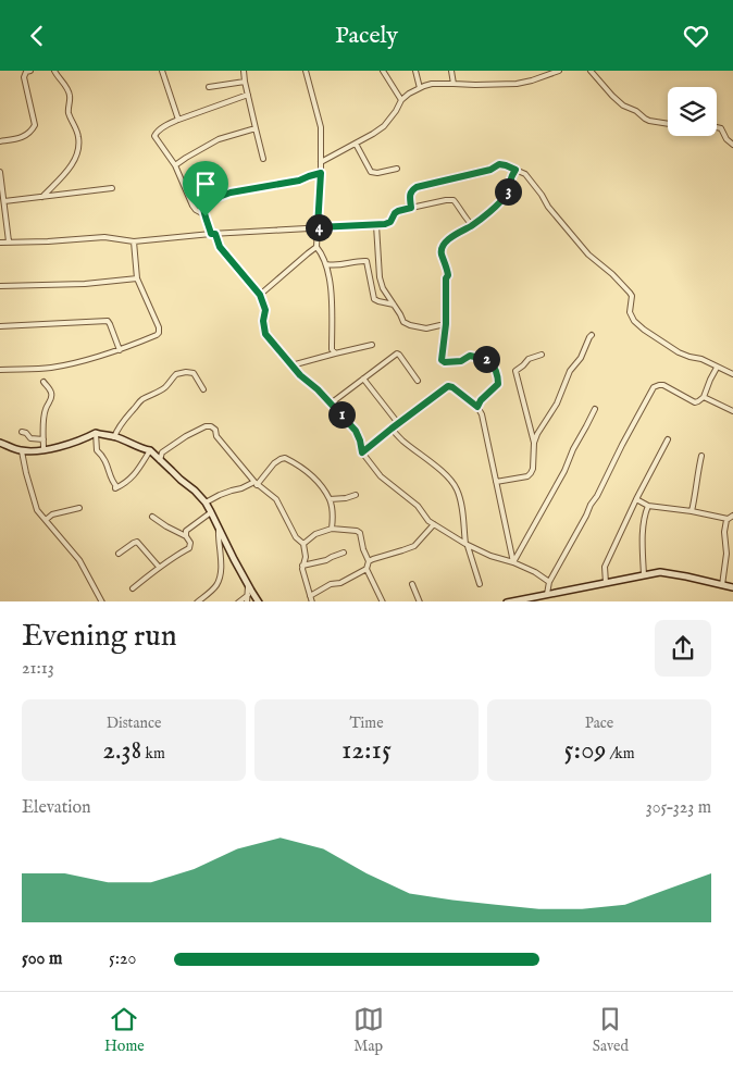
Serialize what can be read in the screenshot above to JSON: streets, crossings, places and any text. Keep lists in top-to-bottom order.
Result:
{
  "page": {
    "header": "Pacely",
    "pins": [
      "3",
      "4",
      "2",
      "1"
    ],
    "heading": ["Evening run", "21:13"],
    "stats": [
      ["Distance", "2.38 km"],
      ["Time", "12:15"],
      ["Pace", "5:09 /km"]
    ],
    "chart": ["Elevation", "305–323 m"],
    "list": [
      {
        "name": "500 m",
        "note": "5:20"
      }
    ],
    "tabs": ["Home", "Map", "Saved"]
  }
}
